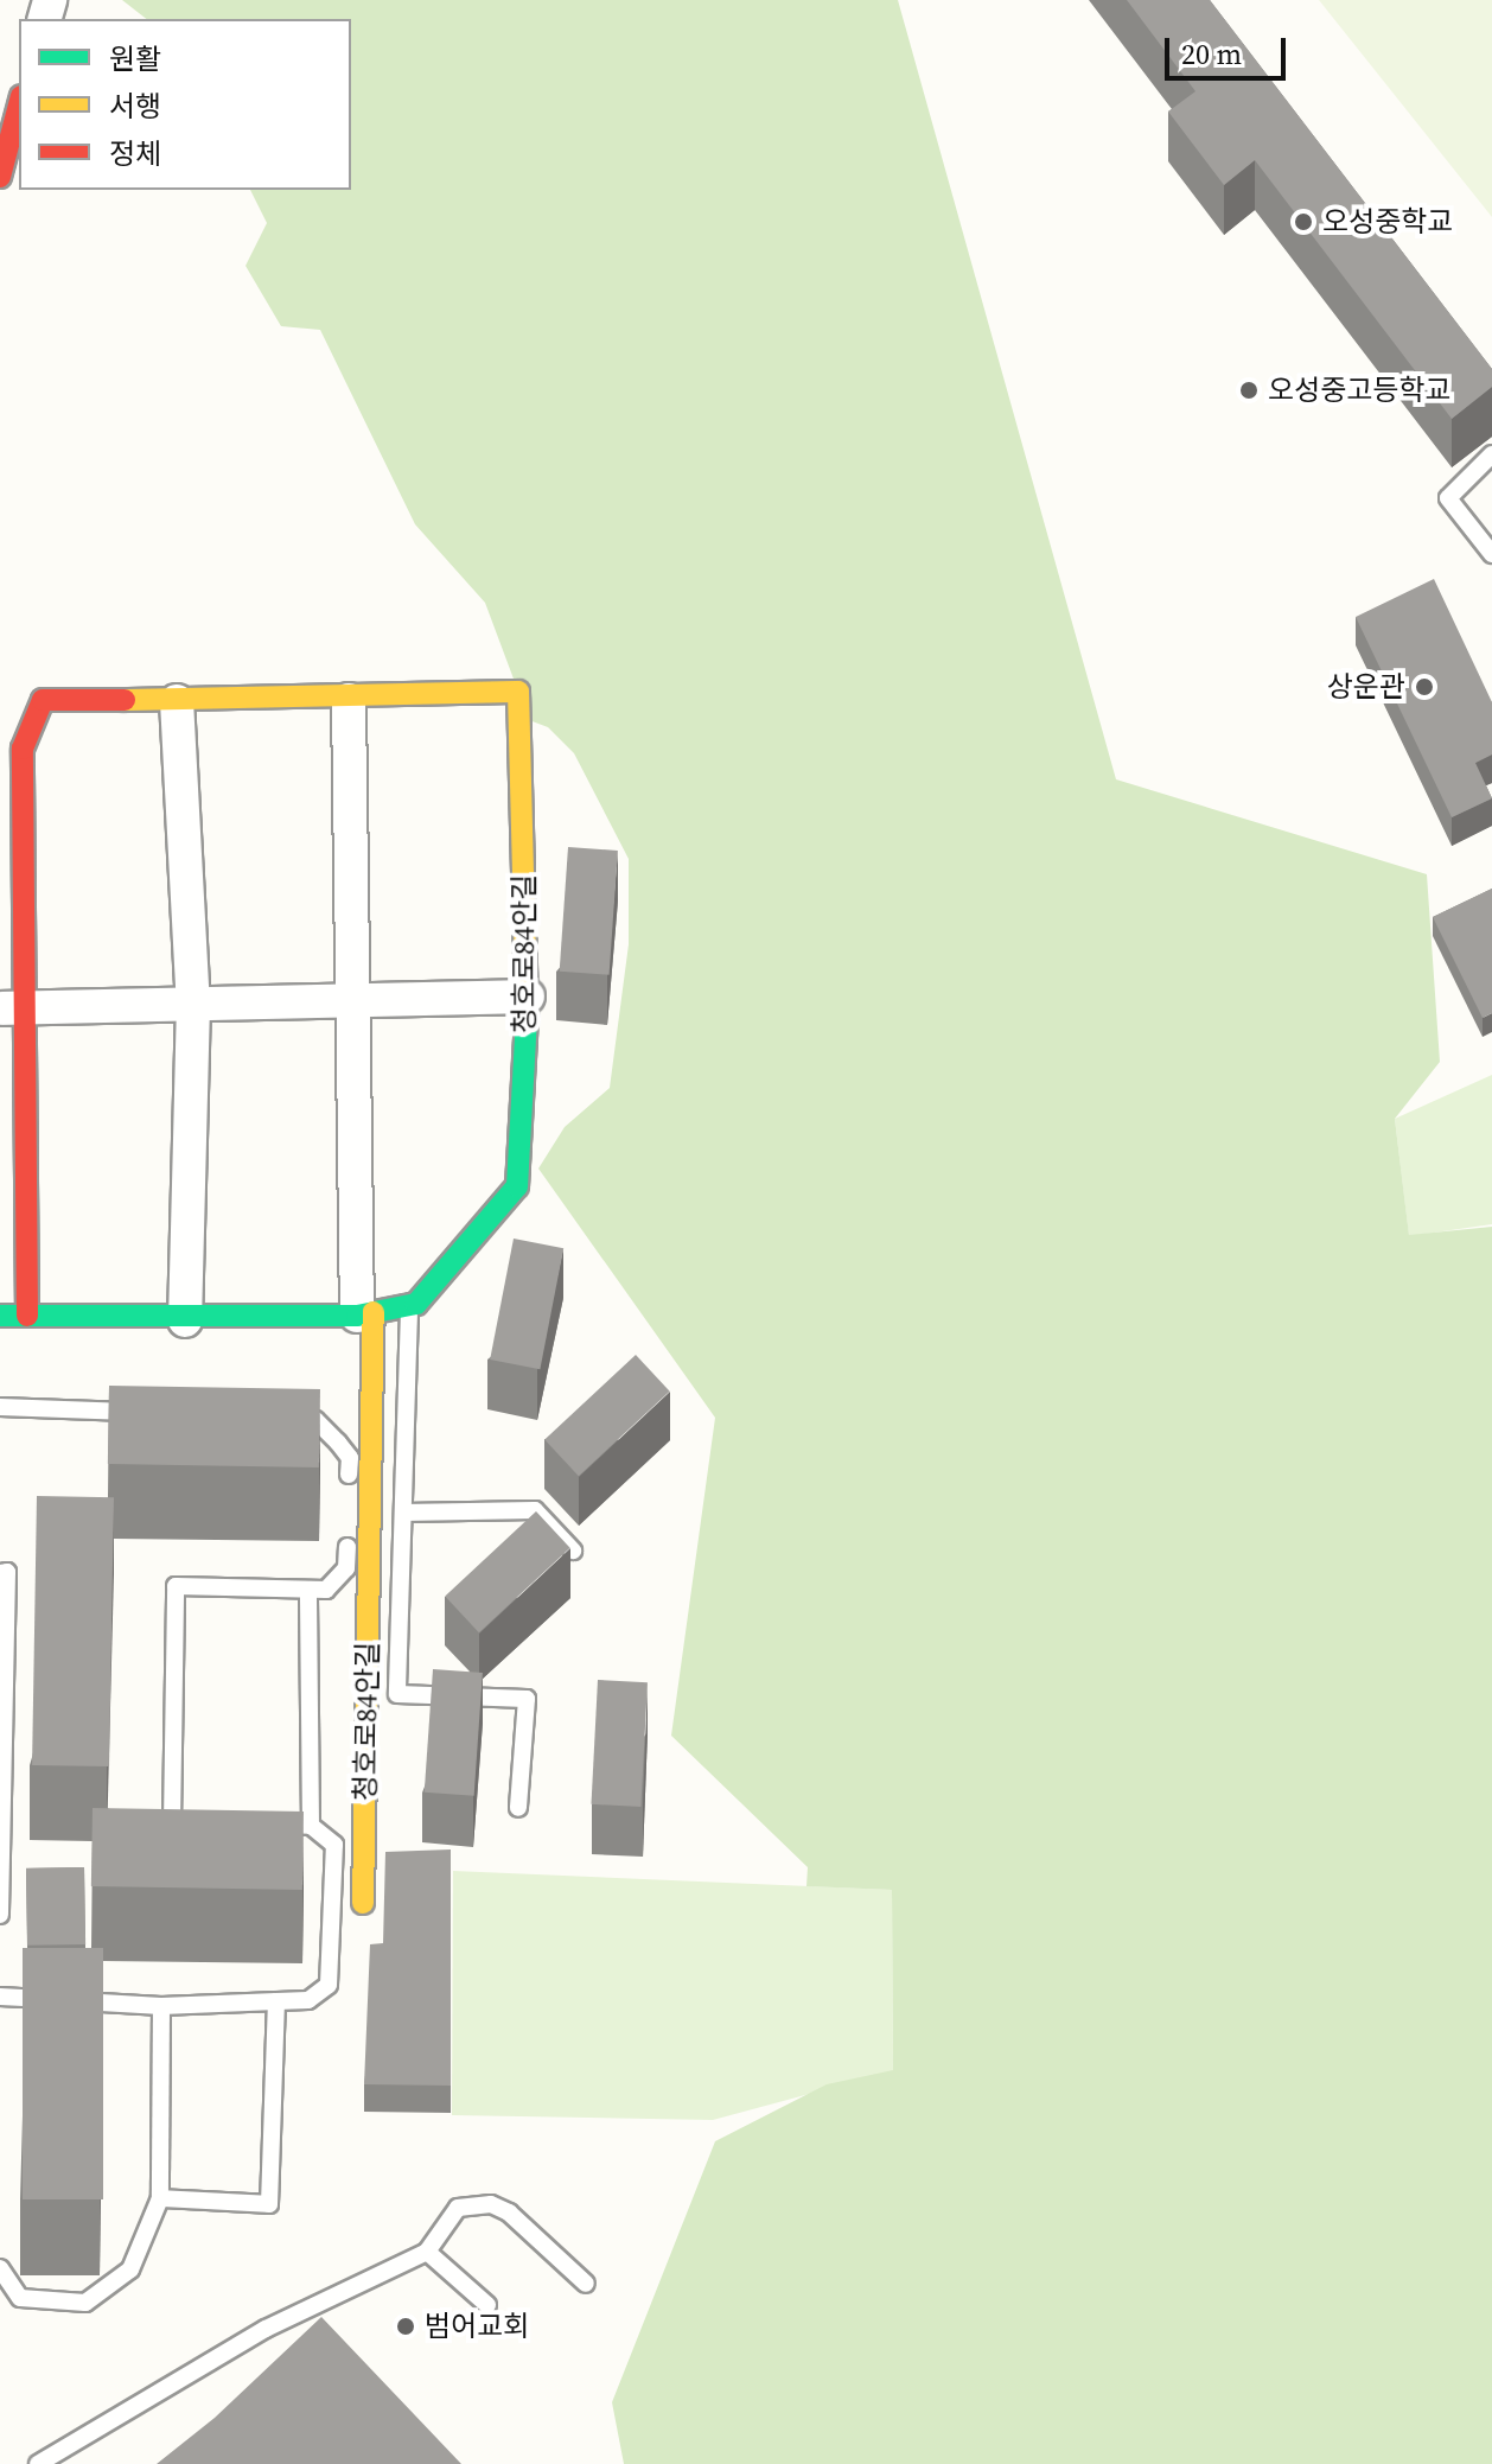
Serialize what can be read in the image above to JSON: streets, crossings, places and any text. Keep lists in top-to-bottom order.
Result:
{
  "streets": {
    "street": ["청호로84안길"]
  },
  "places": [
    "오성중학교",
    "오성중고등학교",
    "상운관",
    "범어교회"
  ],
  "legend": ["원활", "서행", "정체"],
  "scale_bar": "20 m"
}
